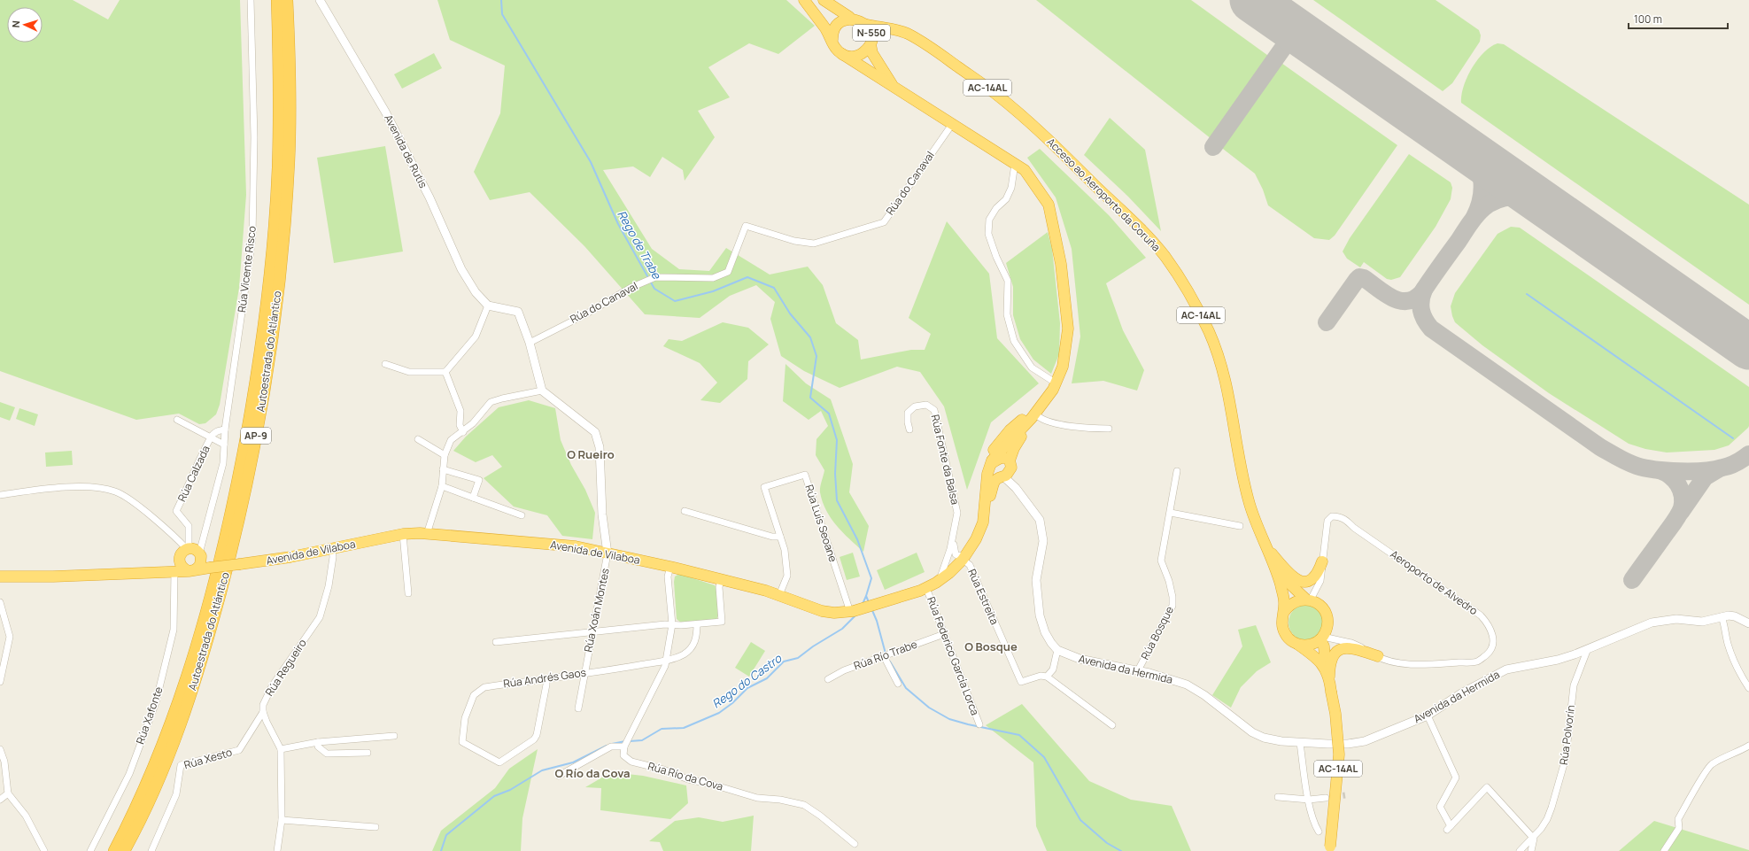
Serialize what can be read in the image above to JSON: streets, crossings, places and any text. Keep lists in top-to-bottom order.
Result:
{
  "streets": {
    "highway": [
      "N-550",
      "AC-14AL",
      "Acceso ao Aeroporto da Coruña",
      "Autoestrada do Atlántico",
      "AP-9",
      "Avenida de Vilaboa"
    ],
    "street": [
      "Avenida de Rutis",
      "Rúa do Canaval",
      "Rúa Vicente Risco",
      "Rúa Fonte da Balsa",
      "Rúa Calzada",
      "Rúa Luís Seoane",
      "Aeroporto de Alvedro",
      "Rúa Estreita",
      "Rúa Xoán Montes",
      "Rúa Bosque",
      "Rúa Río Trabe",
      "Rúa Federico García Lorca",
      "Rúa Regueiro",
      "Avenida da Hermida",
      "Rúa Andrés Gaos",
      "Rúa Xafonte",
      "Rúa Polvorín",
      "Rúa Xesto",
      "Rúa Río da Cova"
    ]
  },
  "crossings": [
    ["N-550", "Acceso ao Aeroporto da Coruña"],
    ["AC-14AL", "Acceso ao Aeroporto da Coruña"],
    ["AC-14AL", "Aeroporto de Alvedro"],
    ["Acceso ao Aeroporto da Coruña", "Aeroporto de Alvedro"],
    ["Rúa Vicente Risco", "Rúa Calzada"],
    ["Rúa Fonte da Balsa", "Avenida de Vilaboa"],
    ["Rúa Fonte da Balsa", "Rúa Estreita"],
    ["Rúa Luís Seoane", "Avenida de Vilaboa"],
    ["Avenida de Vilaboa", "Rúa Estreita"],
    ["Avenida de Vilaboa", "Rúa Xoán Montes"],
    ["Avenida de Vilaboa", "Rúa Federico García Lorca"],
    ["Avenida de Vilaboa", "Rúa Regueiro"],
    ["Avenida de Vilaboa", "Rúa Xafonte"],
    ["Rúa Xoán Montes", "Rúa Andrés Gaos"],
    ["Rúa Bosque", "Avenida da Hermida"],
    ["Rúa Río Trabe", "Rúa Federico García Lorca"],
    ["Rúa Regueiro", "Rúa Xesto"],
    ["Avenida da Hermida", "Rúa Polvorín"]
  ],
  "districts": ["O Rueiro", "O Bosque", "O Río da Cova"],
  "water": ["Rego de Trabe", "Rego do Castro"],
  "scale_bar": "100 m",
  "north": "left"
}
